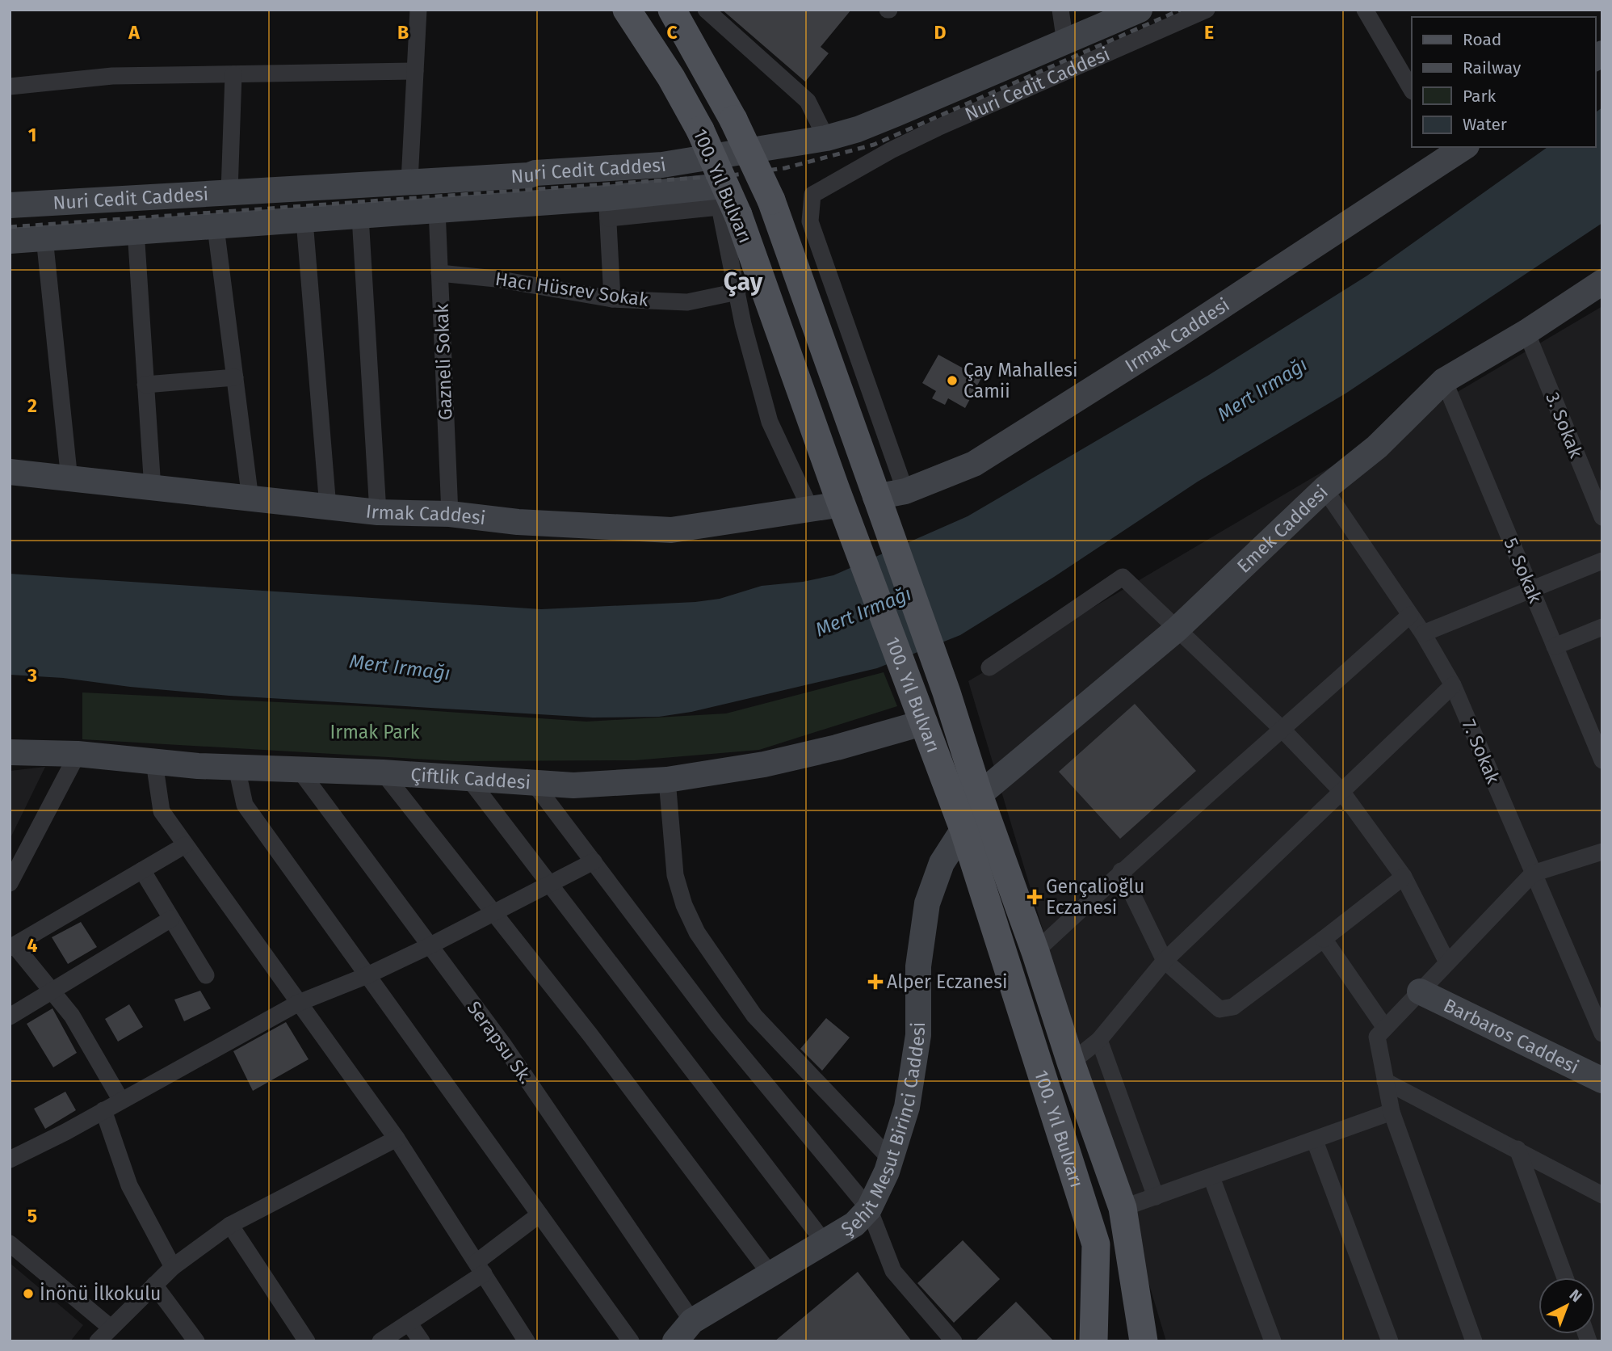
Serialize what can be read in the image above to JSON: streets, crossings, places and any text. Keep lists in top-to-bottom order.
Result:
{
  "streets": {
    "main road": [
      "Nuri Cedit Caddesi",
      "100. Yıl Bulvarı",
      "Irmak Caddesi",
      "Emek Caddesi",
      "Çiftlik Caddesi",
      "Barbaros Caddesi",
      "Şehit Mesut Birinci Caddesi"
    ],
    "street": [
      "Hacı Hüsrev Sokak",
      "Gazneli Sokak",
      "3. Sokak",
      "5. Sokak",
      "7. Sokak",
      "Serapsu Sk."
    ]
  },
  "crossings": [
    ["Nuri Cedit Caddesi", "Irmak Caddesi"],
    ["Nuri Cedit Caddesi", "Gazneli Sokak"],
    ["100. Yıl Bulvarı", "Irmak Caddesi"],
    ["100. Yıl Bulvarı", "Emek Caddesi"],
    ["100. Yıl Bulvarı", "Çiftlik Caddesi"],
    ["100. Yıl Bulvarı", "Şehit Mesut Birinci Caddesi"],
    ["Hacı Hüsrev Sokak", "Gazneli Sokak"],
    ["Irmak Caddesi", "Gazneli Sokak"],
    ["3. Sokak", "Emek Caddesi"],
    ["Emek Caddesi", "5. Sokak"],
    ["Emek Caddesi", "7. Sokak"],
    ["Çiftlik Caddesi", "Serapsu Sk."],
    ["Serapsu Sk.", "Şehit Mesut Birinci Caddesi"]
  ],
  "districts": ["Çay"],
  "water": ["Mert Irmağı"],
  "parks": ["Irmak Park"],
  "places": {
    "other": ["Çay Mahallesi Camii", "İnönü İlkokulu"],
    "health": ["Gençalioğlu Eczanesi", "Alper Eczanesi"]
  },
  "legend": [
    "Road",
    "Railway",
    "Park",
    "Water"
  ],
  "north": "top right",
  "grid": {
    "columns": [
      "A",
      "B",
      "C",
      "D",
      "E"
    ],
    "rows": [
      "1",
      "2",
      "3",
      "4",
      "5"
    ]
  }
}
